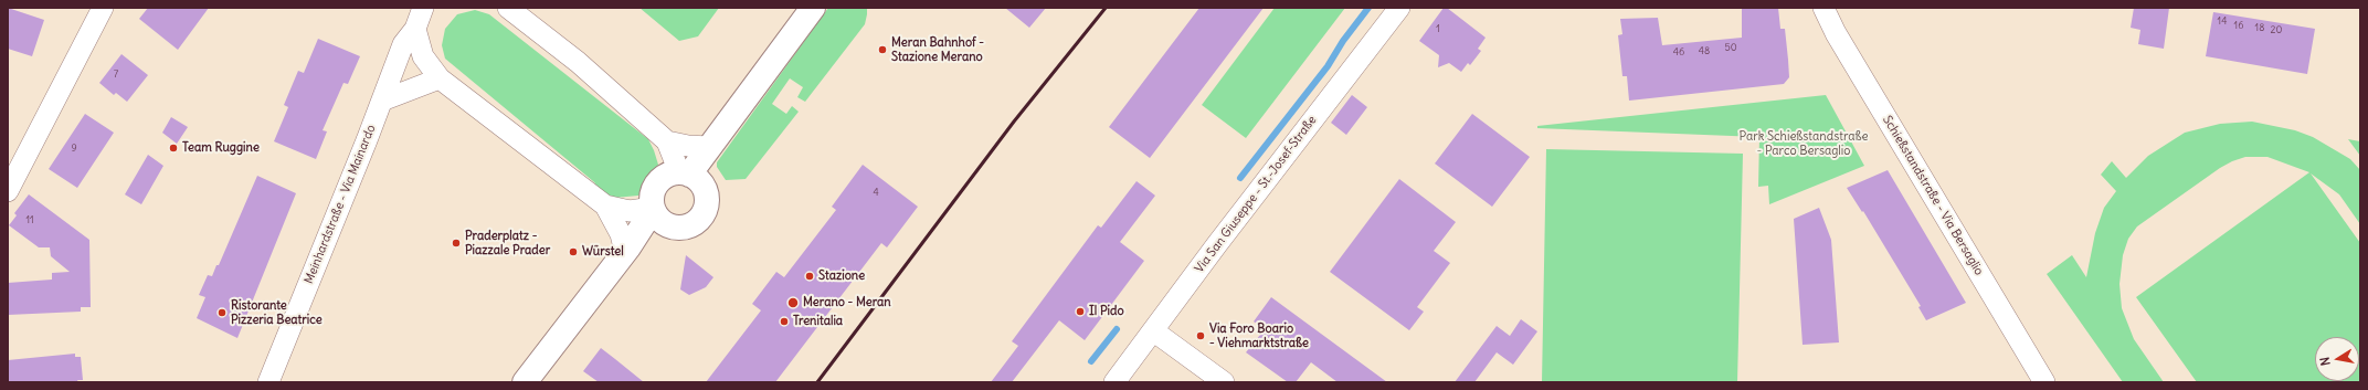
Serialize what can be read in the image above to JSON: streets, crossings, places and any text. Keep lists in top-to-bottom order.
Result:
{
  "streets": {
    "street": ["Via San Giuseppe - St.-Josef-Straße", "Schießstandstraße - Via Bersaglio", "Meinhardstraße - Via Mainardo"]
  },
  "parks": ["Park Schießstandstraße - Parco Bersaglio"],
  "places": [
    "Meran Bahnhof - Stazione Merano",
    "Team Ruggine",
    "Praderplatz - Piazzale Prader",
    "Würstel",
    "Stazione",
    "Merano - Meran",
    "Il Pido",
    "Ristorante Pizzeria Beatrice",
    "Trenitalia",
    "Via Foro Boario - Viehmarktstraße"
  ],
  "house_numbers": [
    "14",
    "16",
    "18",
    "1",
    "20",
    "50",
    "48",
    "46",
    "7",
    "9",
    "4",
    "11"
  ],
  "north": "left"
}
